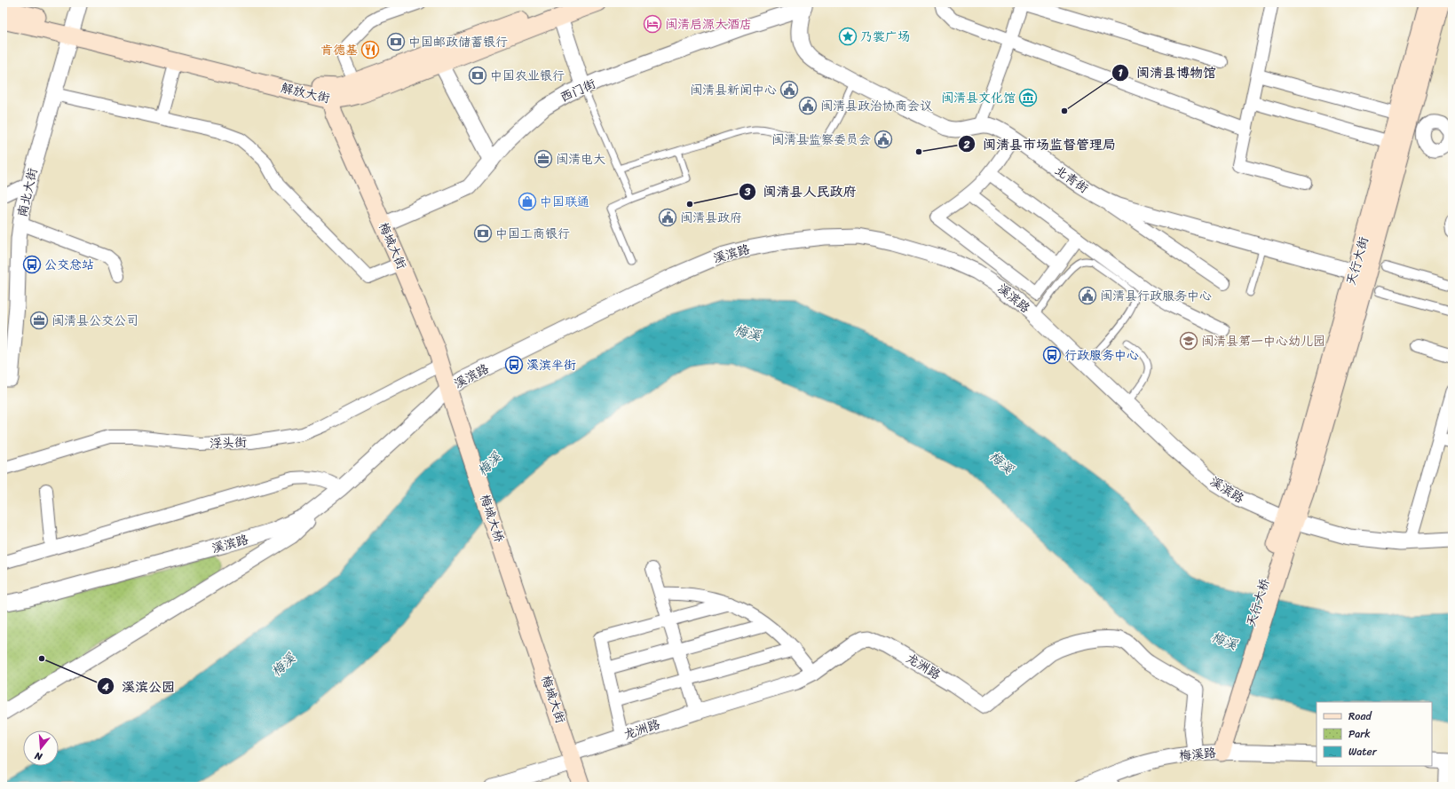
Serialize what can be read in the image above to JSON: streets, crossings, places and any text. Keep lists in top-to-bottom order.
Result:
{
  "streets": {
    "main road": [
      "解放大街",
      "梅城大街",
      "天行大街",
      "梅城大桥",
      "天行大桥"
    ],
    "street": [
      "西门街",
      "北青街",
      "南北大街",
      "溪滨路",
      "浮头街",
      "龙洲路",
      "梅溪路"
    ]
  },
  "crossings": [
    ["西门街", "梅城大街"],
    ["解放大街", "南北大街"],
    ["解放大街", "梅城大街"],
    ["北青街", "天行大街"],
    ["梅城大街", "溪滨路"],
    ["梅城大街", "浮头街"],
    ["梅城大街", "梅城大桥"],
    ["梅城大街", "龙洲路"],
    ["溪滨路", "天行大街"],
    ["天行大街", "天行大桥"],
    ["天行大桥", "梅溪路"],
    ["龙洲路", "梅溪路"]
  ],
  "water": ["梅溪"],
  "places": {
    "hotel": ["闽清启源大酒店"],
    "place": ["乃裳广场"],
    "bank": ["中国邮政储蓄银行", "中国农业银行", "中国工商银行"],
    "restaurant": ["肯德基"],
    "public building": [
      "闽清县新闻中心",
      "闽清县政治协商会议",
      "闽清县监察委员会",
      "闽清县政府",
      "闽清县行政服务中心"
    ],
    "museum": ["闽清县文化馆"],
    "other": [
      "闽清县博物馆",
      "闽清县市场监督管理局",
      "闽清县人民政府",
      "溪滨公园"
    ],
    "office": ["闽清电大", "闽清县公交公司"],
    "shop": ["中国联通"],
    "bus stop": ["公交总站", "行政服务中心", "溪滨半街"],
    "school or university": ["闽清县第一中心幼儿园"]
  },
  "legend": ["Road", "Park", "Water"],
  "north": "bottom"
}
